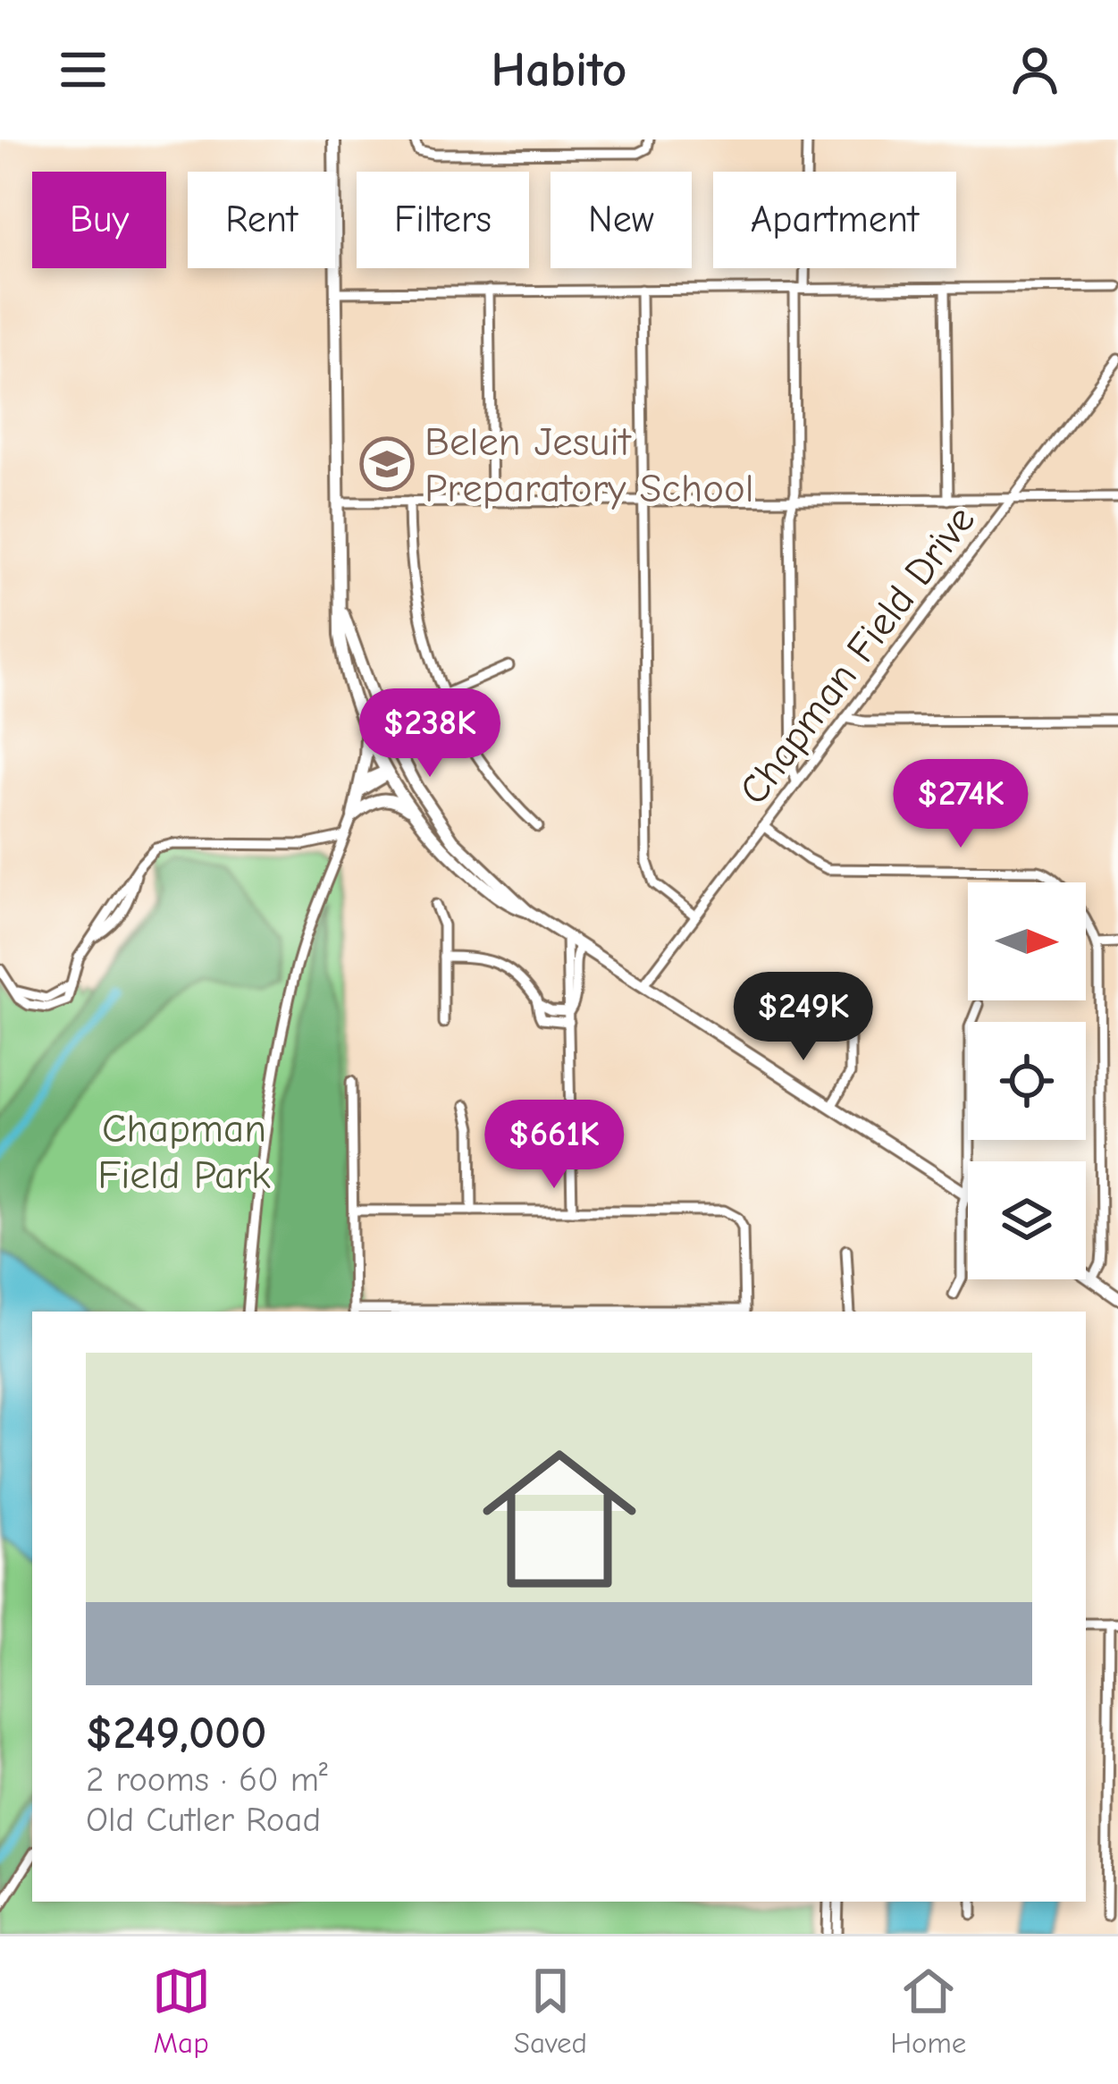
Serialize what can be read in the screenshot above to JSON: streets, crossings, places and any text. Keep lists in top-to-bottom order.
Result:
{
  "streets": {
    "street": ["Chapman Field Drive"]
  },
  "parks": ["Chapman Field Park"],
  "places": {
    "school or university": ["Belen Jesuit Preparatory School"]
  },
  "north": "right",
  "page": {
    "header": "Habito",
    "chip": [
      "Buy",
      "Rent",
      "Filters",
      "New",
      "Apartment"
    ],
    "price": [
      "$238K",
      "$274K",
      "$249K",
      "$661K"
    ],
    "list": [
      {
        "name": "$249,000",
        "note": "2 rooms · 60 m² · Old Cutler Road"
      }
    ],
    "tabs": ["Map", "Saved", "Home"]
  }
}
